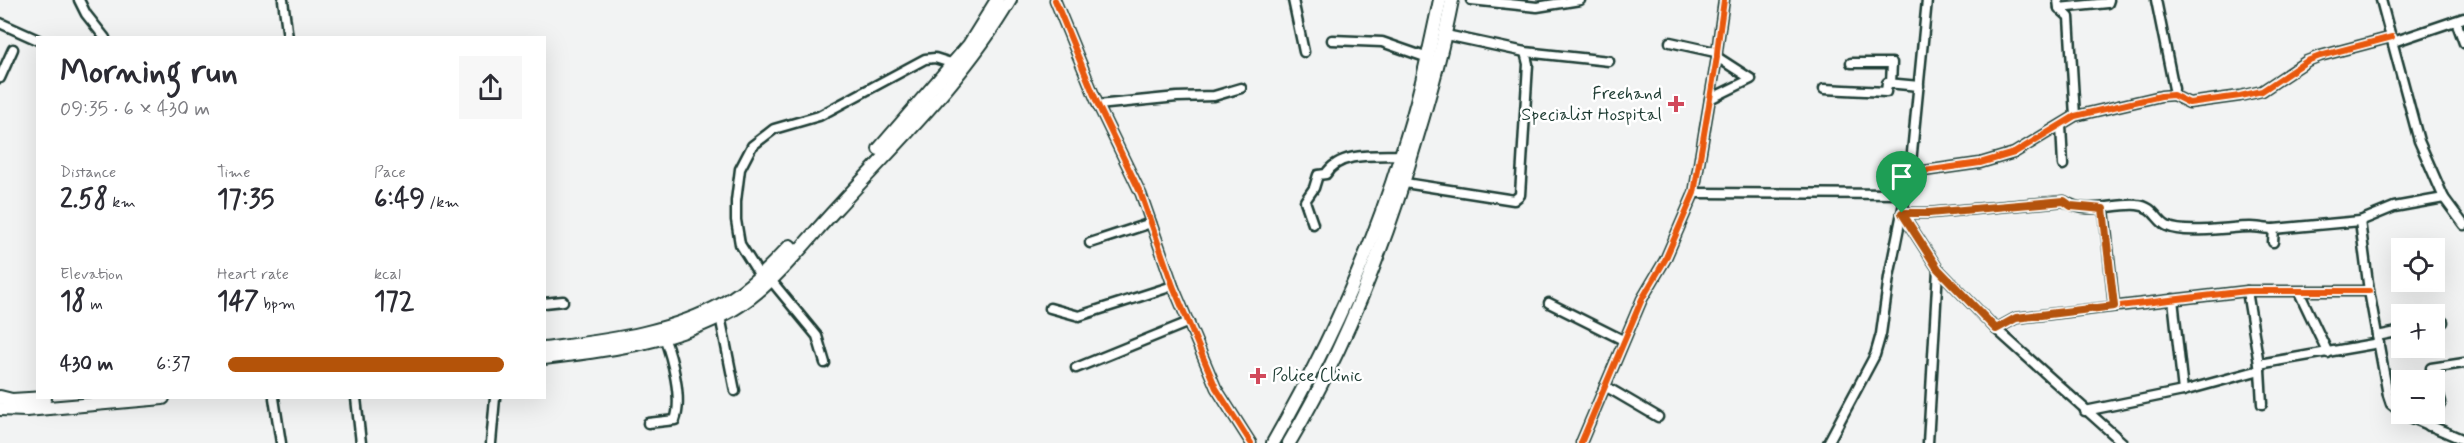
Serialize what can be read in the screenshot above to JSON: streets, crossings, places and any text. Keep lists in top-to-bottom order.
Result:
{
  "places": {
    "health": ["Freehand Specialist Hospital", "Police Clinic"]
  },
  "page": {
    "heading": ["Morning run", "09:35 · 6 × 430 m"],
    "stats": [
      ["Distance", "2.58 km"],
      ["Time", "17:35"],
      ["Pace", "6:49 /km"],
      ["Elevation", "18 m"],
      ["Heart rate", "147 bpm"],
      ["kcal", "172"]
    ],
    "map_buttons": ["+", "−"],
    "list": [
      {
        "name": "430 m",
        "note": "6:37"
      }
    ]
  }
}
